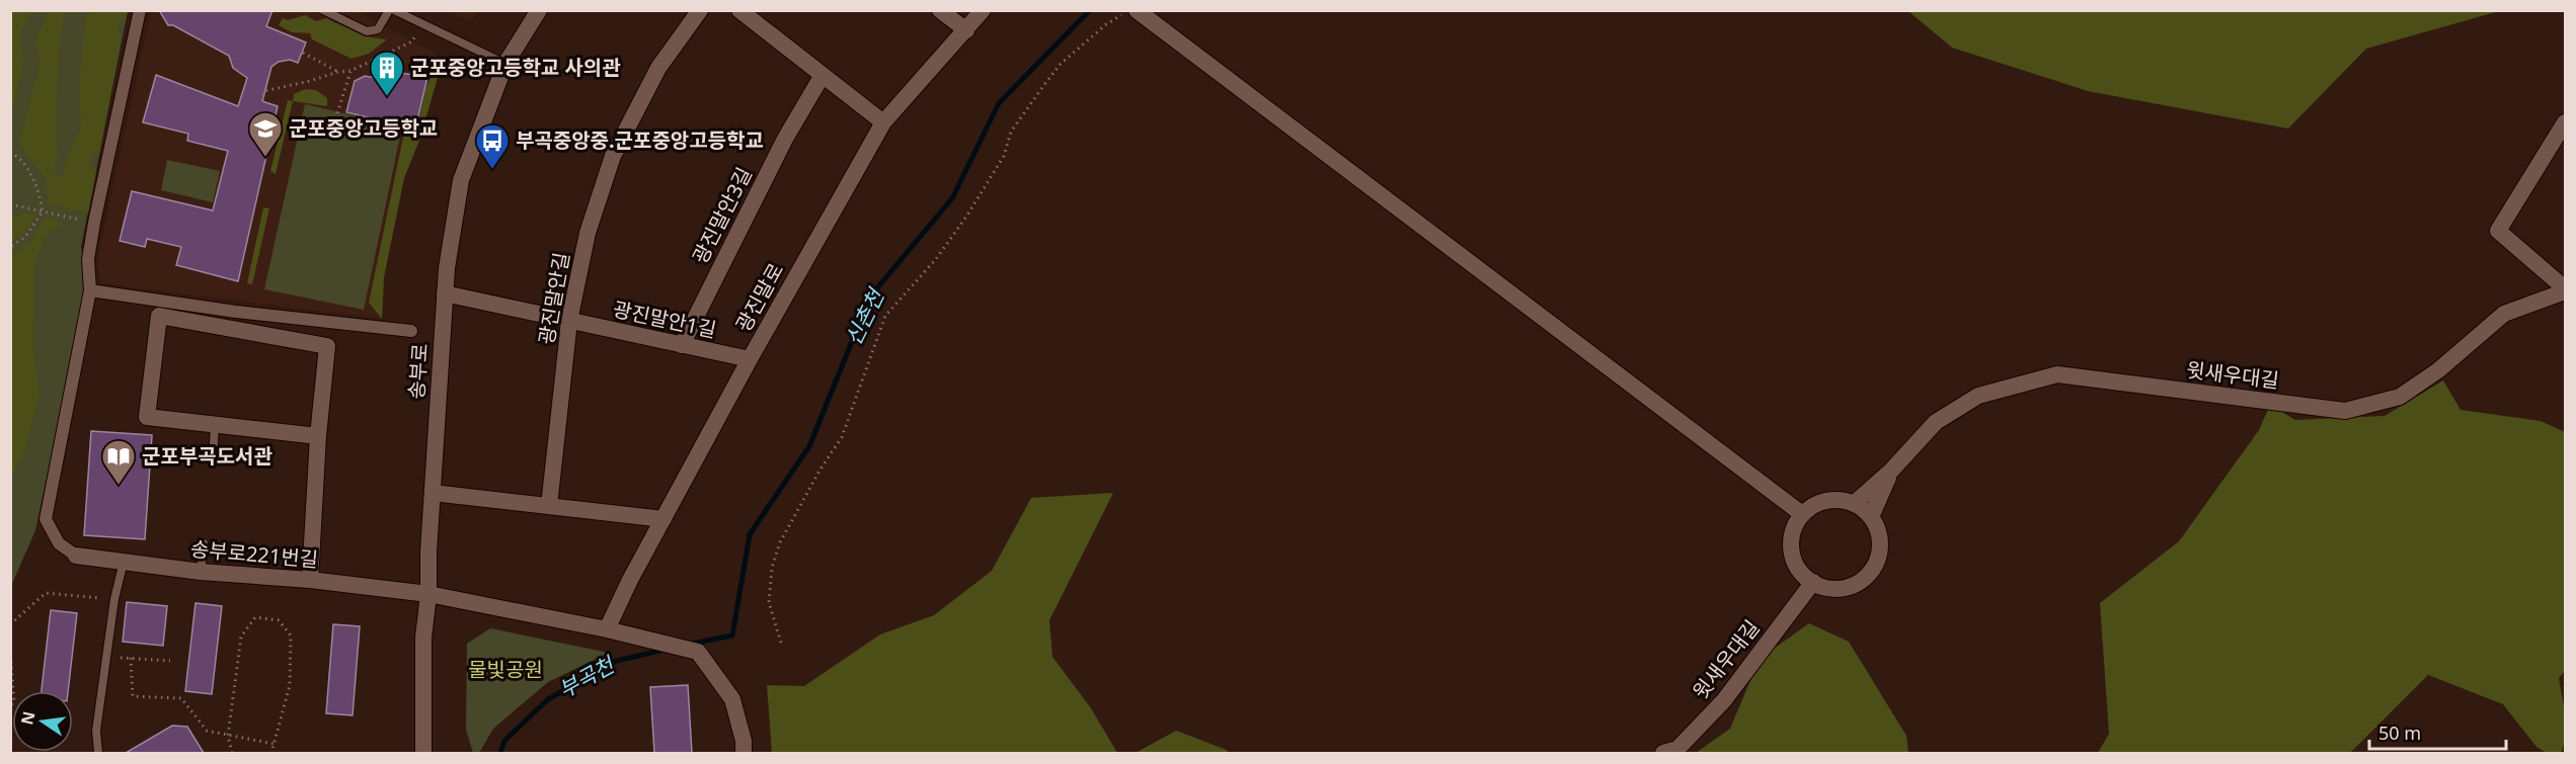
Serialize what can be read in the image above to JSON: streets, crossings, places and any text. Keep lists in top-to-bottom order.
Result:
{
  "streets": {
    "street": [
      "광진말안3길",
      "광진말로",
      "광진말안길",
      "광진말안1길",
      "송부로",
      "윗새우대길",
      "송부로221번길"
    ]
  },
  "crossings": [
    ["광진말안3길", "광진말안1길"],
    ["광진말로", "광진말안1길"],
    ["광진말로", "송부로221번길"],
    ["광진말안길", "광진말안1길"],
    ["광진말안1길", "송부로"],
    ["송부로", "송부로221번길"]
  ],
  "water": ["신촌천", "부곡천"],
  "parks": ["물빛공원"],
  "places": {
    "building": ["군포중앙고등학교 사의관"],
    "school or university": ["군포중앙고등학교"],
    "bus stop": ["부곡중앙중.군포중앙고등학교"],
    "library": ["군포부곡도서관"]
  },
  "scale_bar": "50 m",
  "north": "left"
}
